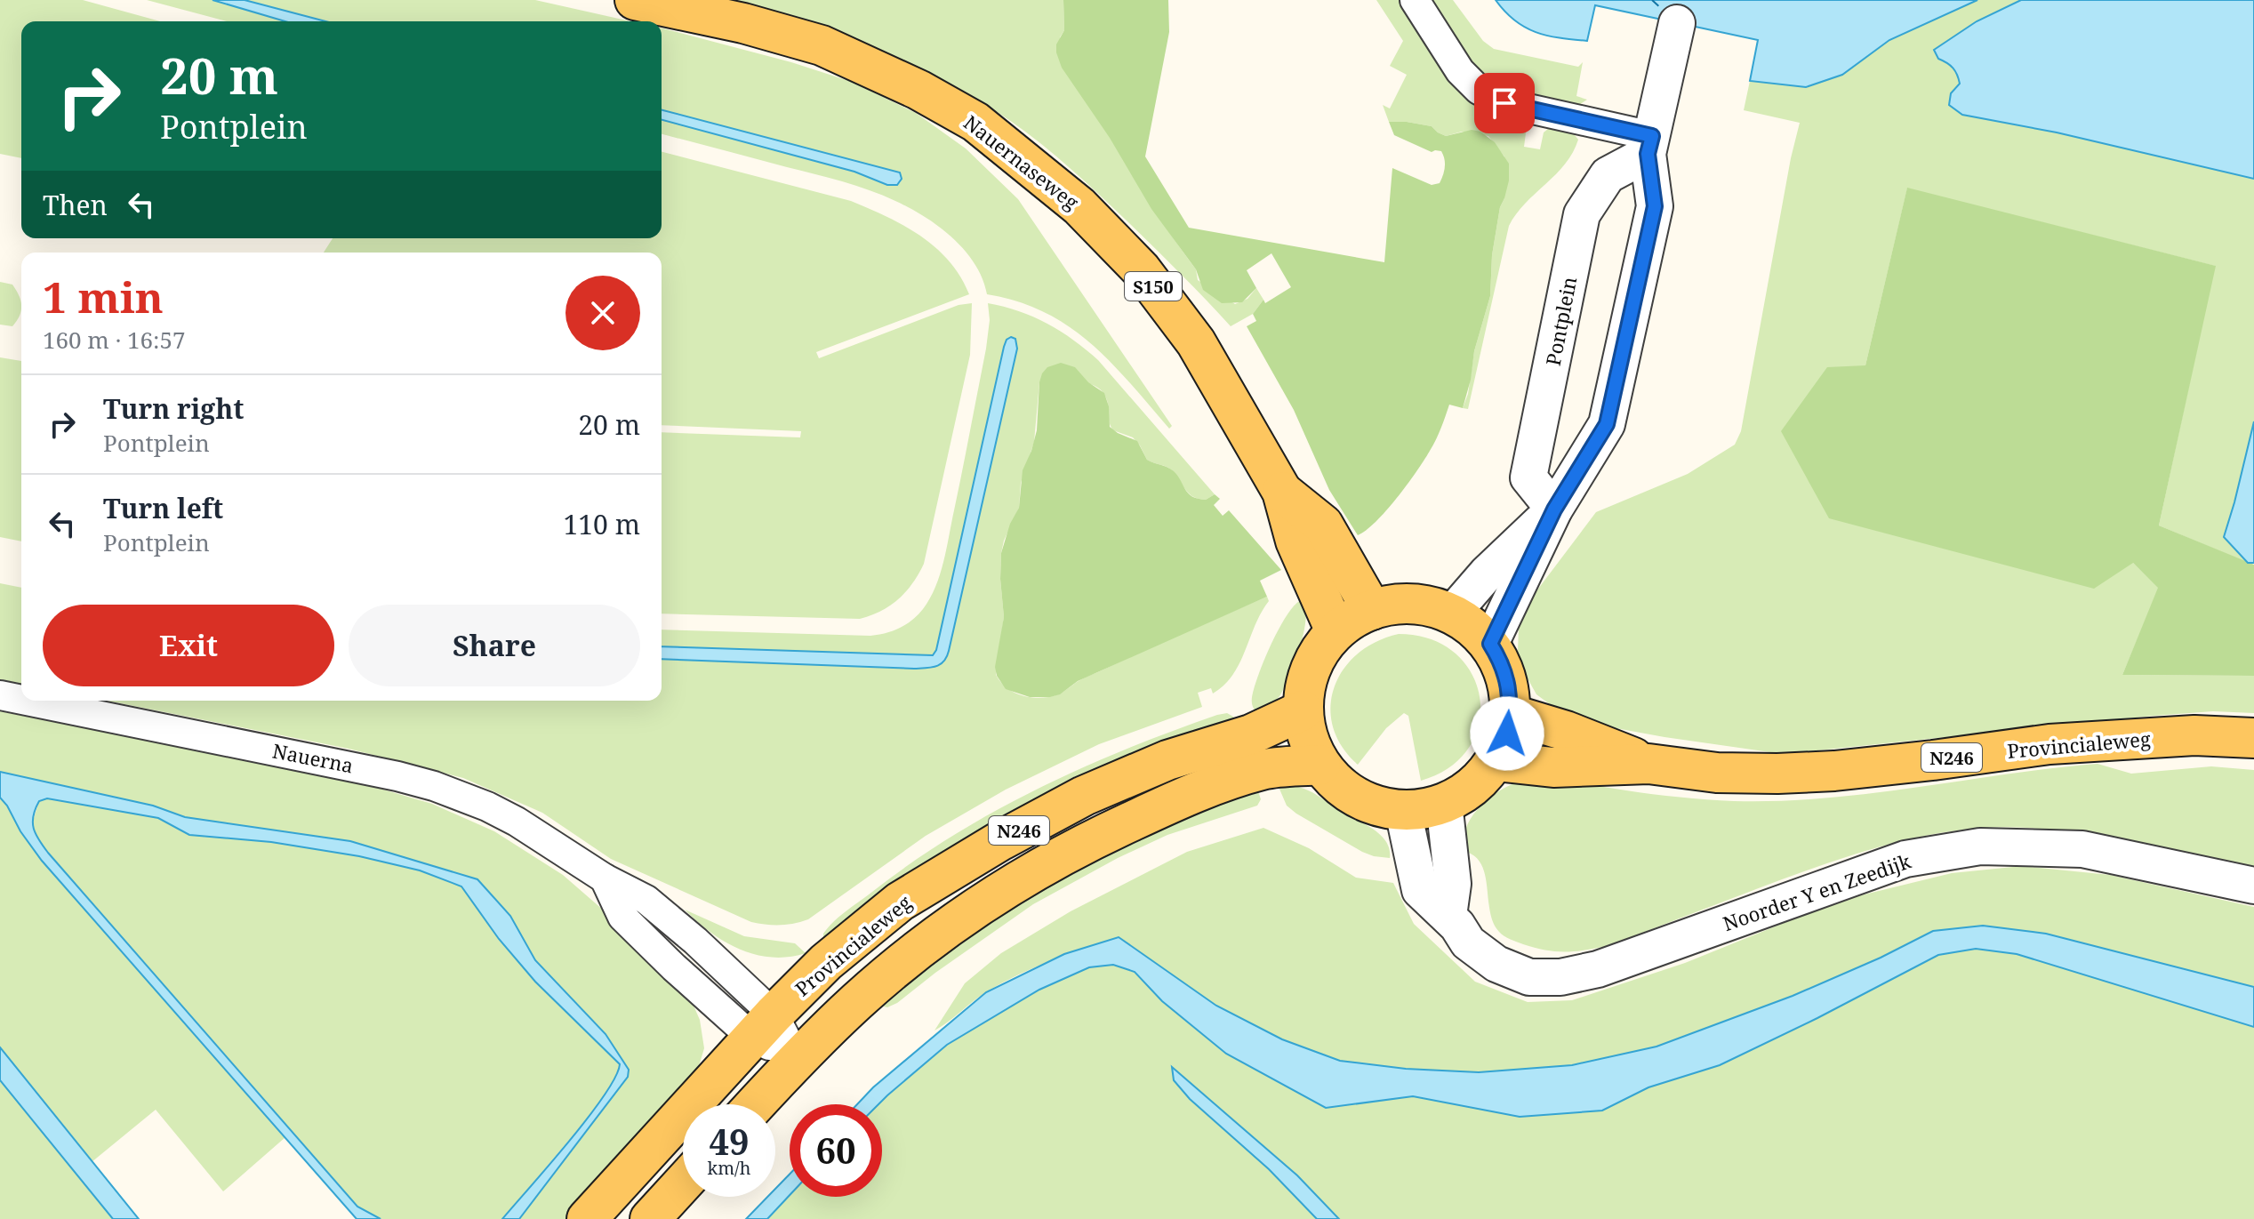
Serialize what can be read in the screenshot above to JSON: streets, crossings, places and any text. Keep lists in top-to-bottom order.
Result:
{
  "streets": {
    "main road": [
      "Nauernaseweg",
      "S150",
      "Provincialeweg",
      "N246"
    ],
    "street": ["Pontplein", "Nauerna", "Noorder Y en Zeedijk"]
  },
  "crossings": [
    ["Nauernaseweg", "Provincialeweg"],
    ["Nauernaseweg", "N246"],
    ["Nauernaseweg", "Noorder Y en Zeedijk"],
    ["Provincialeweg", "Nauerna"],
    ["Provincialeweg", "N246"],
    ["Provincialeweg", "Noorder Y en Zeedijk"],
    ["Nauerna", "N246"],
    ["N246", "Noorder Y en Zeedijk"]
  ],
  "page": {
    "turn": ["20 m", "Pontplein"],
    "then": "Then",
    "heading": ["1 min", "160 m · 16:57"],
    "list": [
      {
        "name": "Turn right",
        "note": "Pontplein",
        "value": "20 m"
      },
      {
        "name": "Turn left",
        "note": "Pontplein",
        "value": "110 m"
      }
    ],
    "buttons": ["Exit", "Share"],
    "speed": "49 km/h",
    "limit": "60"
  }
}
